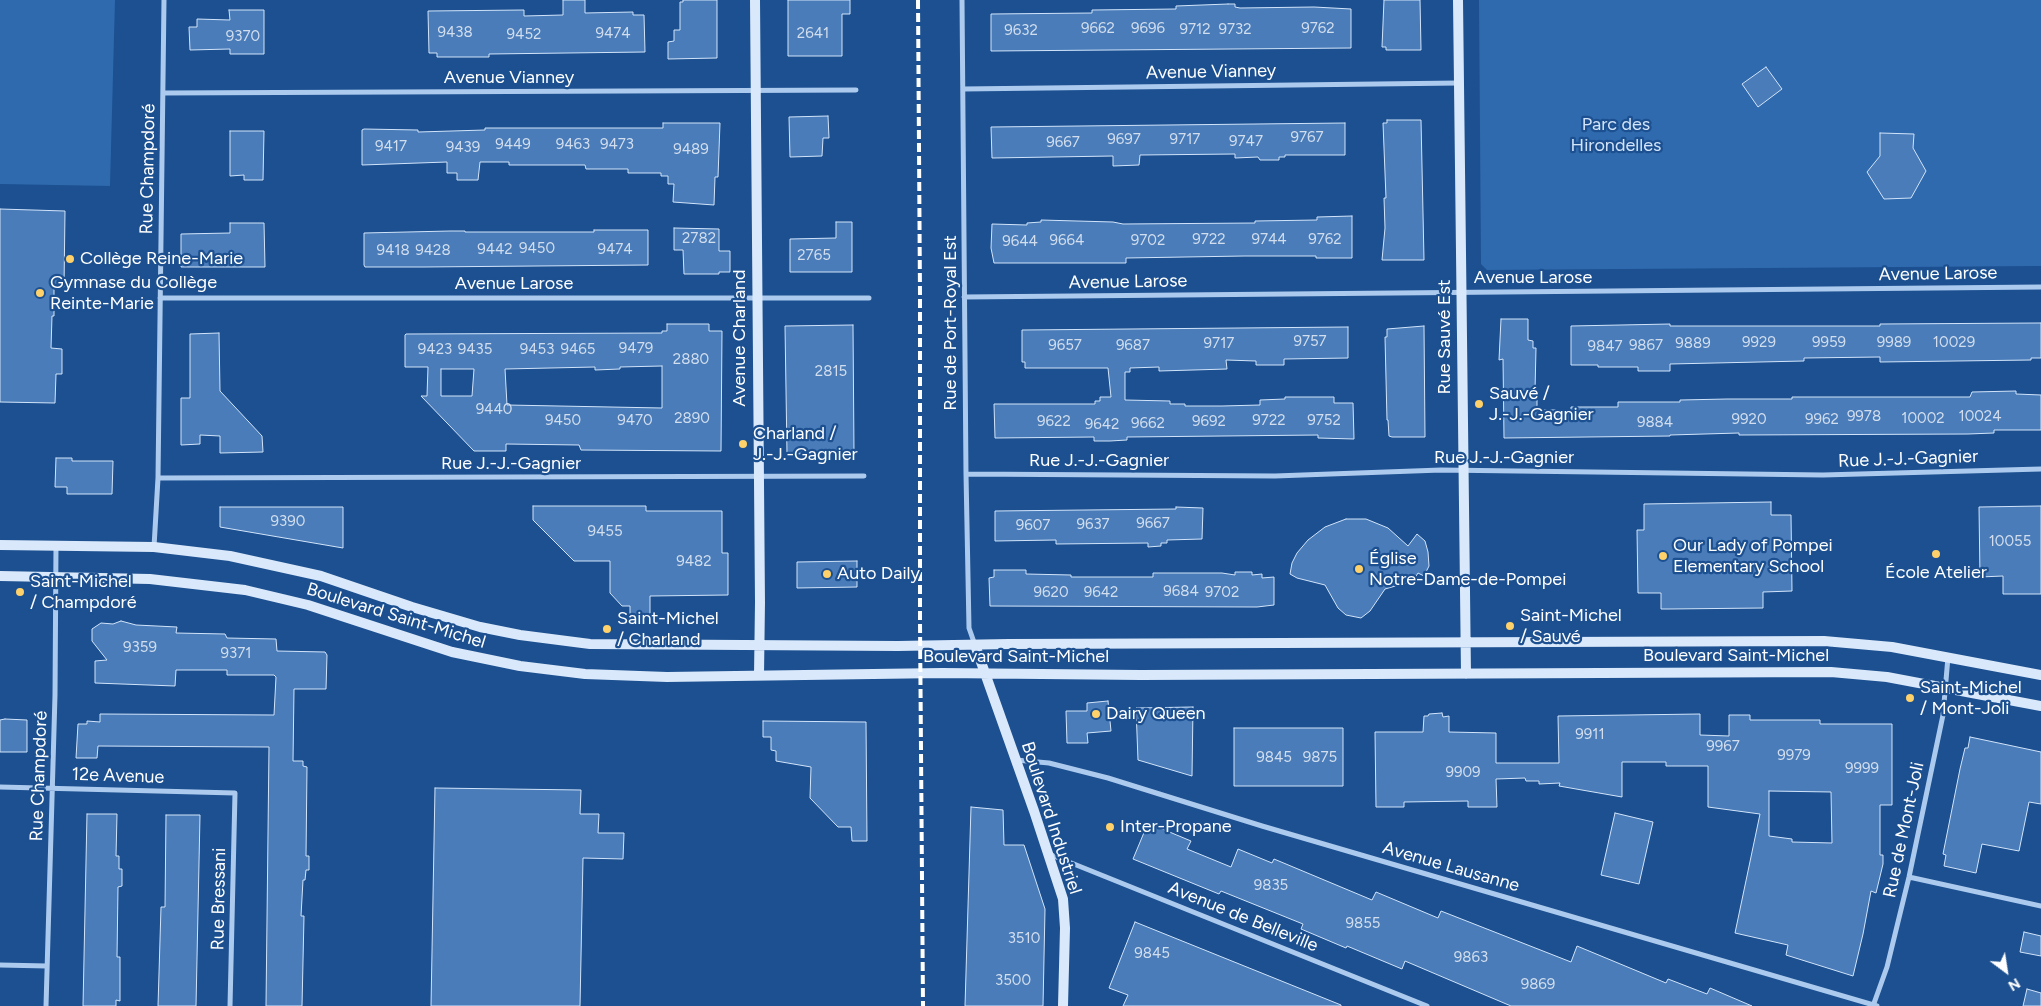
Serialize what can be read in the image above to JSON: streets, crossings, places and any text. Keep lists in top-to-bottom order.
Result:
{
  "streets": {
    "main road": [
      "Rue Sauvé Est",
      "Avenue Charland",
      "Boulevard Saint-Michel",
      "Boulevard Industriel"
    ],
    "street": [
      "Avenue Vianney",
      "Rue Champdoré",
      "Avenue Larose",
      "Rue de Port-Royal Est",
      "Rue J.-J.-Gagnier",
      "12e Avenue",
      "Rue de Mont-Joli",
      "Avenue Lausanne",
      "Rue Bressani",
      "Avenue de Belleville"
    ]
  },
  "crossings": [
    ["Avenue Vianney", "Rue Champdoré"],
    ["Avenue Vianney", "Rue de Port-Royal Est"],
    ["Avenue Vianney", "Rue Sauvé Est"],
    ["Avenue Vianney", "Avenue Charland"],
    ["Rue Champdoré", "Avenue Larose"],
    ["Rue Champdoré", "Rue J.-J.-Gagnier"],
    ["Rue Champdoré", "Boulevard Saint-Michel"],
    ["Rue Champdoré", "12e Avenue"],
    ["Avenue Larose", "Rue de Port-Royal Est"],
    ["Avenue Larose", "Rue Sauvé Est"],
    ["Avenue Larose", "Avenue Charland"],
    ["Rue de Port-Royal Est", "Rue J.-J.-Gagnier"],
    ["Rue de Port-Royal Est", "Boulevard Saint-Michel"],
    ["Rue de Port-Royal Est", "Boulevard Industriel"],
    ["Rue Sauvé Est", "Rue J.-J.-Gagnier"],
    ["Rue Sauvé Est", "Boulevard Saint-Michel"],
    ["Avenue Charland", "Rue J.-J.-Gagnier"],
    ["Avenue Charland", "Boulevard Saint-Michel"],
    ["Boulevard Saint-Michel", "Boulevard Industriel"],
    ["Boulevard Saint-Michel", "Rue de Mont-Joli"],
    ["12e Avenue", "Rue Bressani"],
    ["Boulevard Industriel", "Avenue Lausanne"],
    ["Boulevard Industriel", "Avenue de Belleville"],
    ["Rue de Mont-Joli", "Avenue Lausanne"]
  ],
  "parks": ["Parc des Hirondelles"],
  "places": [
    "Collège Reine-Marie",
    "Gymnase du Collège Reinte-Marie",
    "Sauvé / J.-J.-Gagnier",
    "Charland / J.-J.-Gagnier",
    "École Atelier",
    "Our Lady of Pompei Elementary School",
    "Église Notre-Dame-de-Pompei",
    "Auto Daily",
    "Saint-Michel / Champdoré",
    "Saint-Michel / Sauvé",
    "Saint-Michel / Charland",
    "Saint-Michel / Mont-Joli",
    "Dairy Queen",
    "Inter-Propane"
  ],
  "house_numbers": [
    "9662",
    "9696",
    "9762",
    "9712",
    "9732",
    "9632",
    "9438",
    "9474",
    "2641",
    "9452",
    "9370",
    "9767",
    "9697",
    "9717",
    "9747",
    "9667",
    "9449",
    "9463",
    "9473",
    "9417",
    "9439",
    "9489",
    "2782",
    "9722",
    "9744",
    "9762",
    "9664",
    "9702",
    "9644",
    "9450",
    "9442",
    "9474",
    "9418",
    "9428",
    "2765",
    "9757",
    "9929",
    "9959",
    "9989",
    "10029",
    "9717",
    "9889",
    "9657",
    "9687",
    "9867",
    "9847",
    "9479",
    "9423",
    "9435",
    "9453",
    "9465",
    "2880",
    "2815",
    "9440",
    "9978",
    "10024",
    "2890",
    "10002",
    "9920",
    "9962",
    "9450",
    "9470",
    "9722",
    "9752",
    "9622",
    "9692",
    "9884",
    "9662",
    "9642",
    "9390",
    "9667",
    "9637",
    "9607",
    "9455",
    "10055",
    "9482",
    "9684",
    "9620",
    "9642",
    "9702",
    "9359",
    "9371",
    "9911",
    "9967",
    "9979",
    "9845",
    "9875",
    "9999",
    "9909",
    "9835",
    "9855",
    "3510",
    "9845",
    "9863",
    "3500",
    "9869"
  ],
  "north": "bottom right"
}
